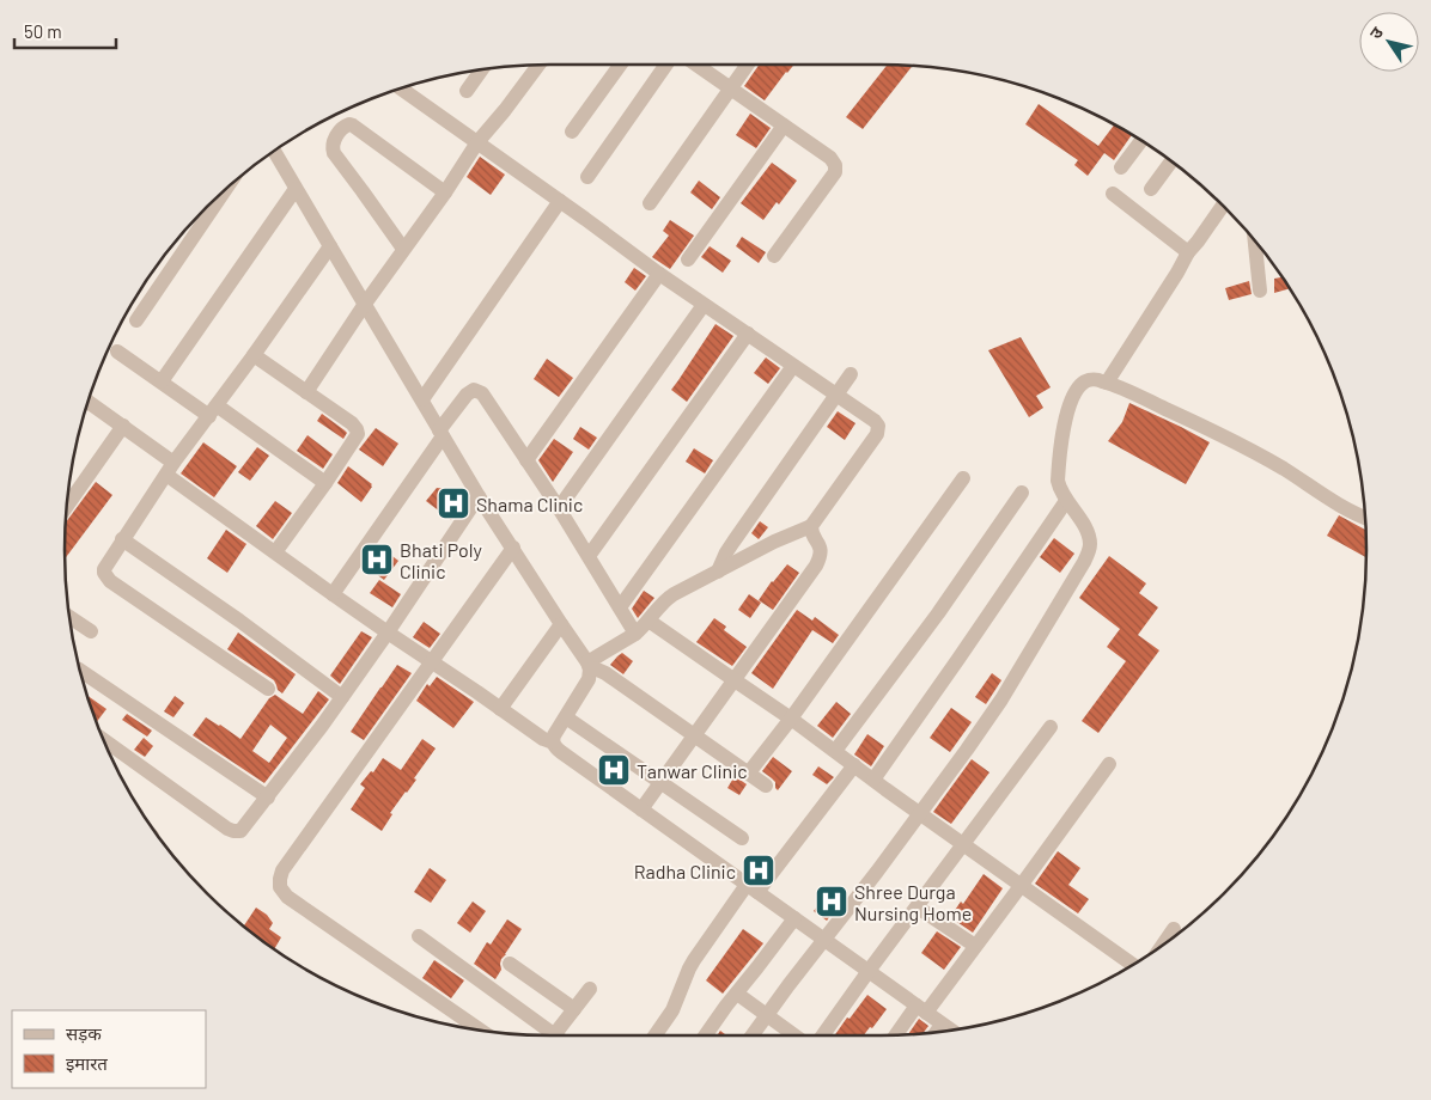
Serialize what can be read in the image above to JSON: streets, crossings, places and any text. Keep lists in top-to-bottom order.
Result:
{
  "places": {
    "hospital": [
      "Shama Clinic",
      "Bhati Poly Clinic",
      "Tanwar Clinic",
      "Radha Clinic",
      "Shree Durga Nursing Home"
    ]
  },
  "legend": ["सड़क", "इमारत"],
  "scale_bar": "50 m",
  "north": "top left"
}
